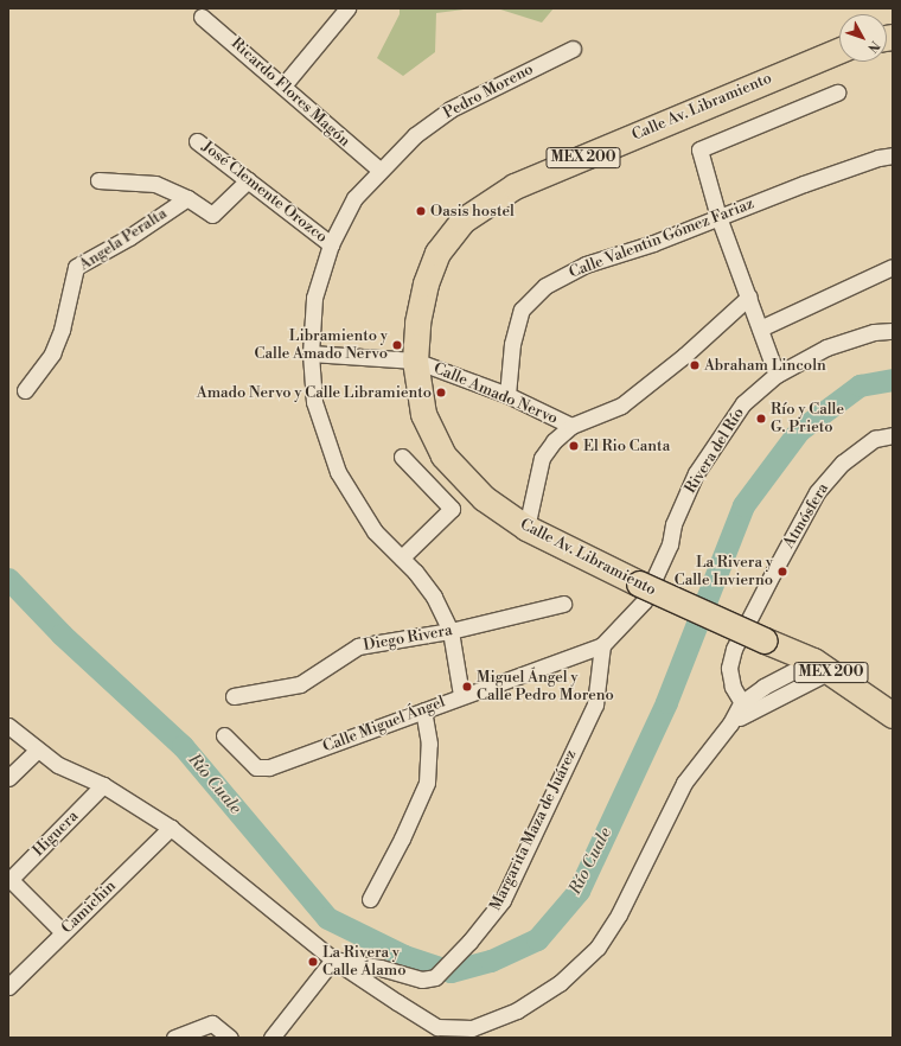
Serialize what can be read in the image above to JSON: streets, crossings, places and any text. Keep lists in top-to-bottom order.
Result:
{
  "streets": {
    "main road": ["Calle Av. Libramiento", "MEX 200"],
    "street": [
      "Pedro Moreno",
      "Ricardo Flores Magón",
      "José Clemente Orozco",
      "Calle Valentin Gómez Fariaz",
      "Ángela Peralta",
      "Calle Amado Nervo",
      "Rivera del Río",
      "Atmósfera",
      "Diego Rivera",
      "Calle Miguel Ángel",
      "Margarita Maza de Juárez",
      "Higuera",
      "Camichin"
    ]
  },
  "crossings": [
    ["Pedro Moreno", "Ricardo Flores Magón"],
    ["Pedro Moreno", "José Clemente Orozco"],
    ["Pedro Moreno", "Calle Amado Nervo"],
    ["Pedro Moreno", "Diego Rivera"],
    ["Pedro Moreno", "Calle Miguel Ángel"],
    ["Calle Av. Libramiento", "Calle Amado Nervo"],
    ["Calle Av. Libramiento", "Rivera del Río"],
    ["Calle Av. Libramiento", "Calle Miguel Ángel"],
    ["José Clemente Orozco", "Ángela Peralta"],
    ["Calle Valentin Gómez Fariaz", "Calle Amado Nervo"],
    ["Rivera del Río", "Calle Miguel Ángel"],
    ["Calle Miguel Ángel", "Margarita Maza de Juárez"]
  ],
  "water": ["Río Cuale"],
  "places": [
    "Oasis hostel",
    "Libramiento y Calle Amado Nervo",
    "Abraham Lincoln",
    "Amado Nervo y Calle Libramiento",
    "Río y Calle G. Prieto",
    "El Rio Canta",
    "La Rivera y Calle Invierno",
    "Miguel Ángel y Calle Pedro Moreno",
    "La Rivera y Calle Álamo"
  ],
  "north": "bottom right"
}
